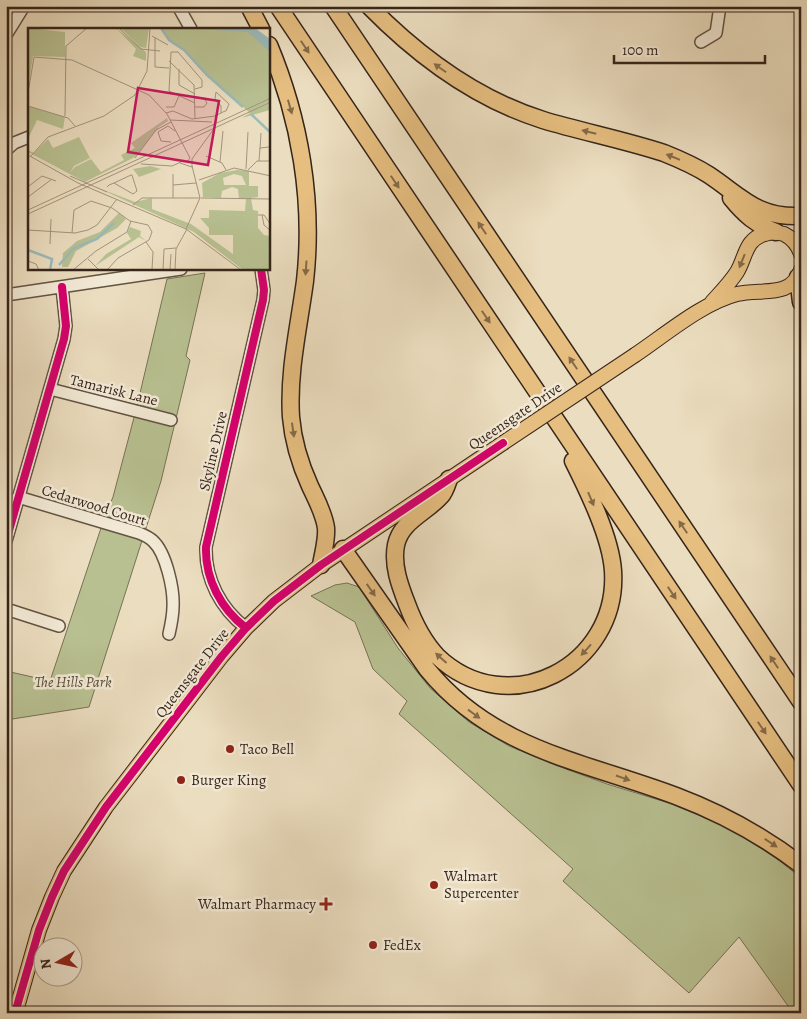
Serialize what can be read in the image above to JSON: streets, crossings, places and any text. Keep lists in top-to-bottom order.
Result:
{
  "streets": {
    "main road": ["Queensgate Drive"],
    "street": ["Tamarisk Lane", "Skyline Drive", "Cedarwood Court"]
  },
  "crossings": [
    ["Queensgate Drive", "Skyline Drive"]
  ],
  "parks": ["The Hills Park"],
  "places": {
    "other": [
      "Taco Bell",
      "Burger King",
      "Walmart Supercenter",
      "FedEx"
    ],
    "health": ["Walmart Pharmacy"]
  },
  "scale_bar": "100 m",
  "north": "left"
}
